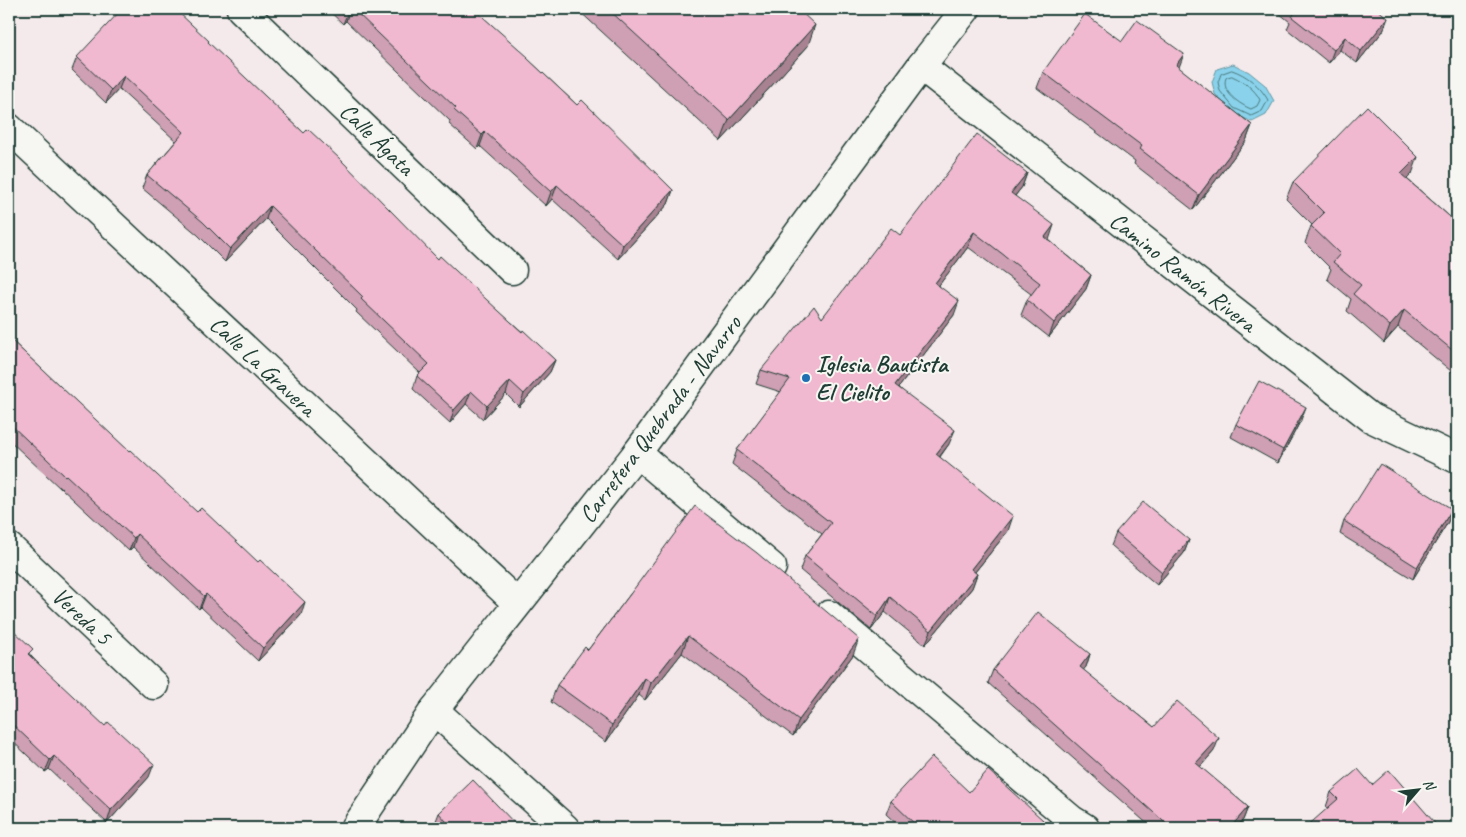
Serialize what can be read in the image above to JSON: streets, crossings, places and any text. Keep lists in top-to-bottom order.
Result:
{
  "streets": {
    "street": [
      "Calle Ágata",
      "Camino Ramón Rivera",
      "Calle La Gravera",
      "Carretera Quebrada - Navarro",
      "Vereda 5"
    ]
  },
  "crossings": [
    ["Camino Ramón Rivera", "Carretera Quebrada - Navarro"],
    ["Calle La Gravera", "Carretera Quebrada - Navarro"]
  ],
  "places": ["Iglesia Bautista El Cielito"],
  "north": "top right"
}
